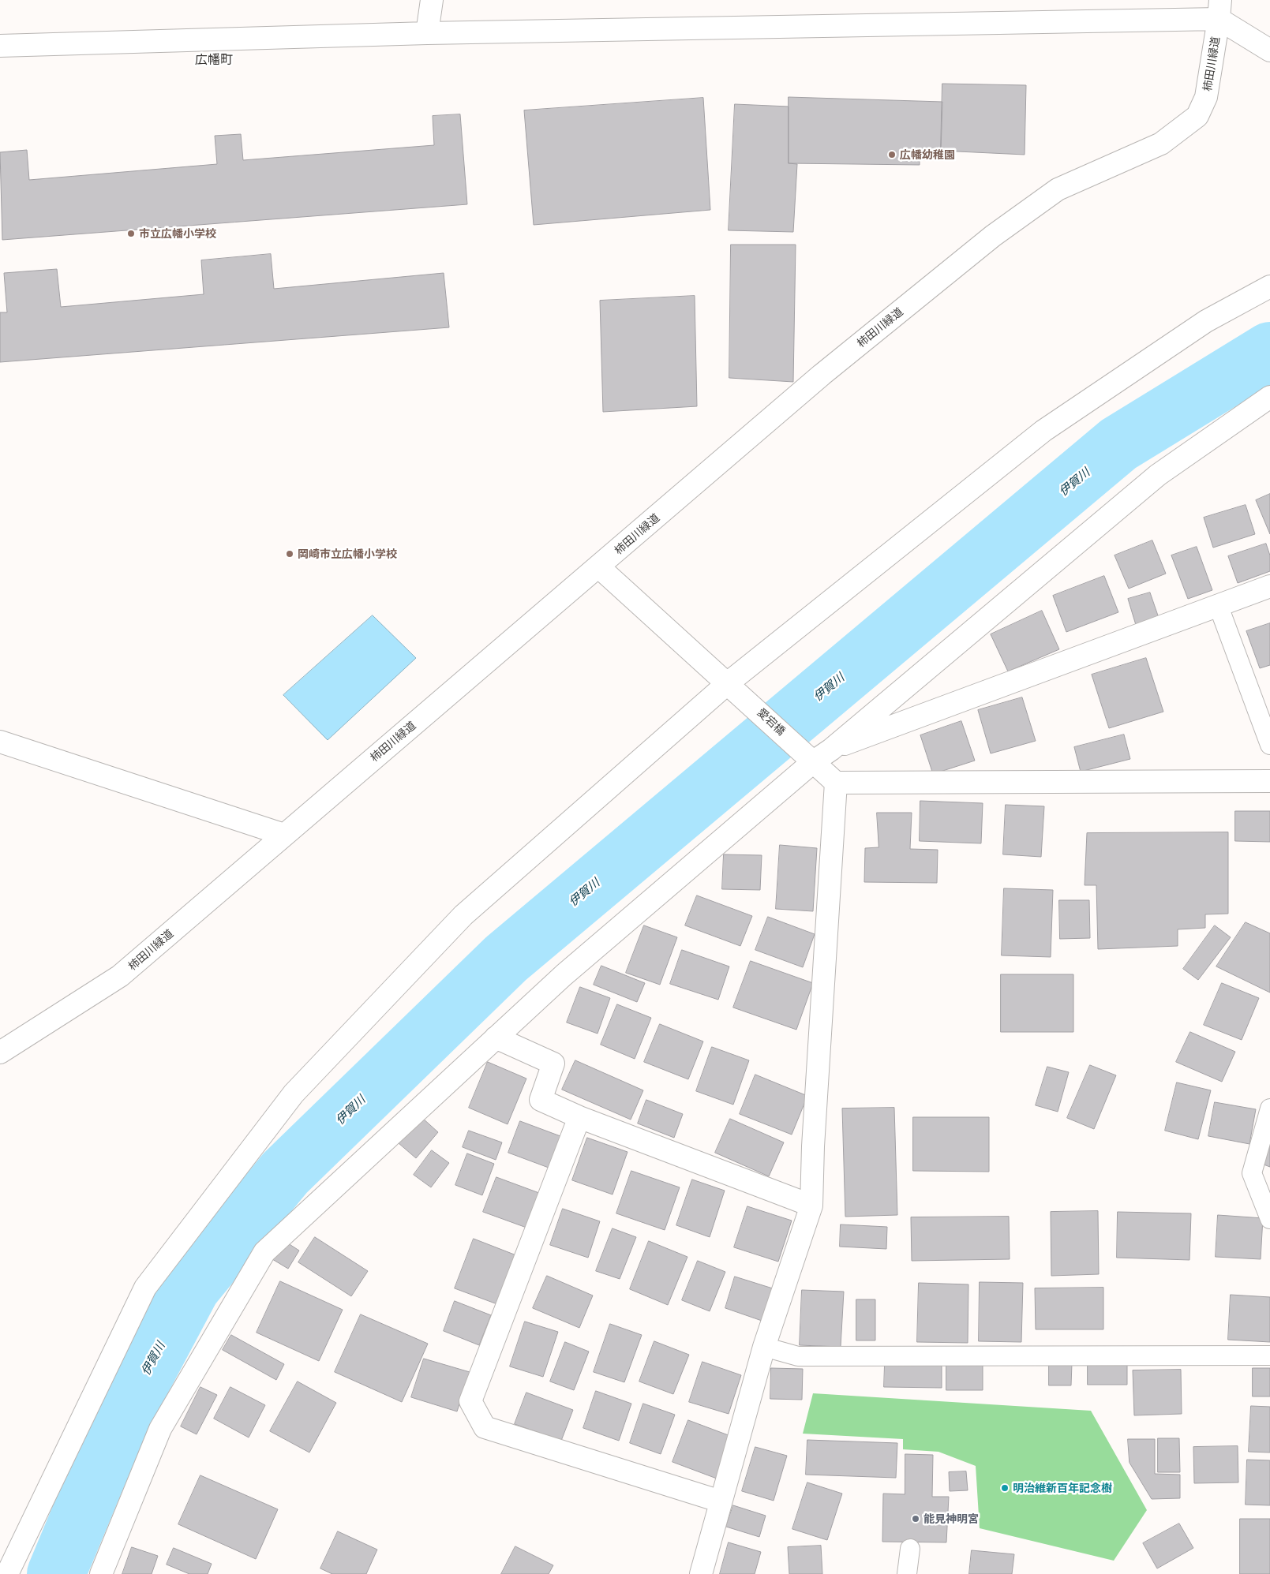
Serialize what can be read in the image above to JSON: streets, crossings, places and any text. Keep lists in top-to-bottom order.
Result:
{
  "streets": {
    "street": ["柿田川緑道", "愛宕橋"]
  },
  "crossings": [
    ["柿田川緑道", "愛宕橋"]
  ],
  "districts": ["広幡町"],
  "water": ["伊賀川"],
  "places": [
    "広幡幼稚園",
    "市立広幡小学校",
    "岡崎市立広幡小学校",
    "明治維新百年記念樹",
    "能見神明宮"
  ]
}
